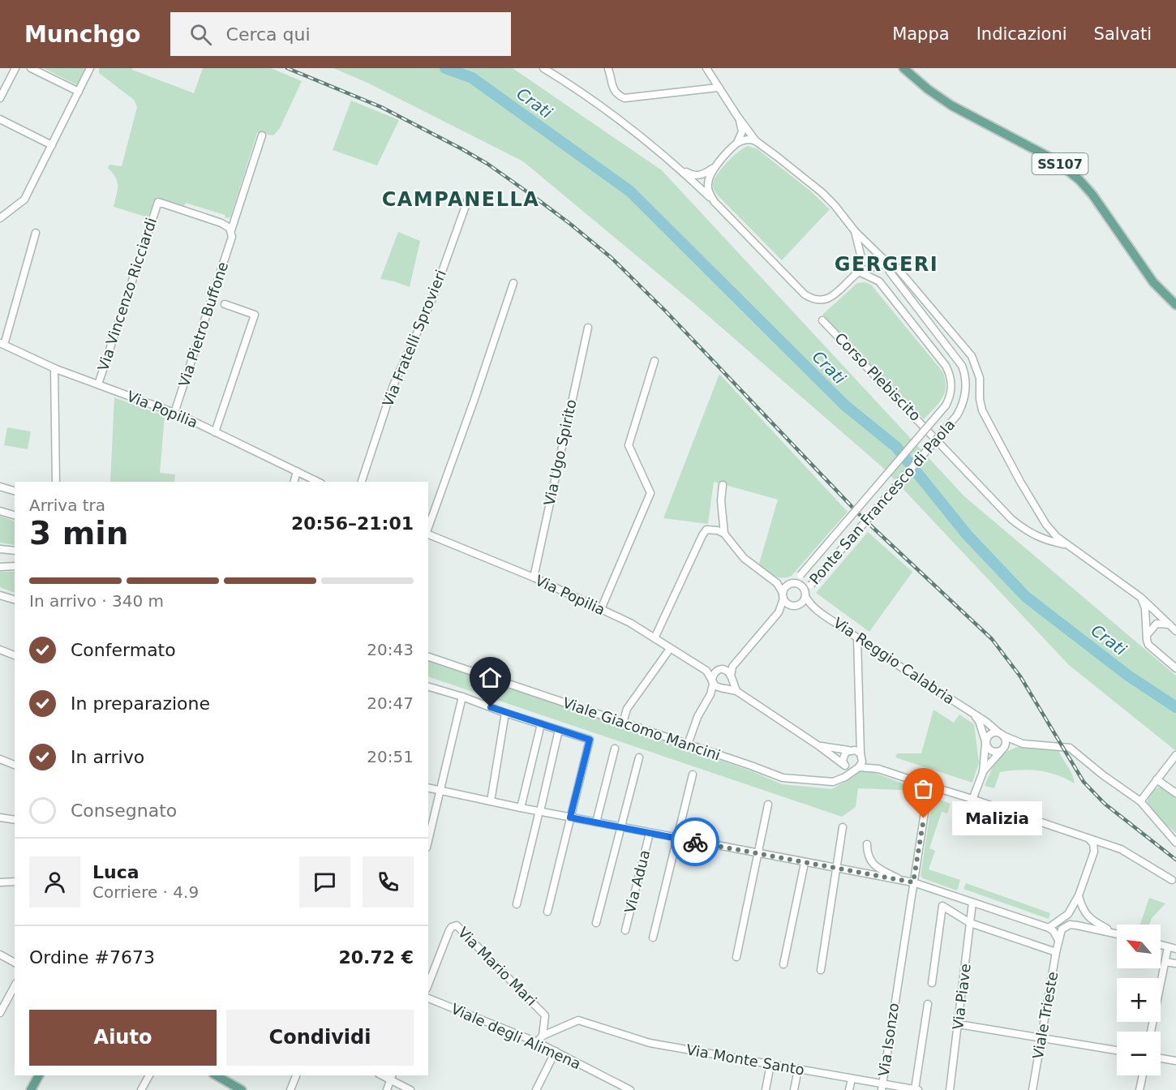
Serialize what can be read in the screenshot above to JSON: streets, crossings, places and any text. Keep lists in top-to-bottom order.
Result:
{
  "streets": {
    "main road": ["SS107"],
    "street": [
      "Via Vincenzo Ricciardi",
      "Via Pietro Buffone",
      "Via Fratelli Sprovieri",
      "Corso Plebiscito",
      "Via Popilia",
      "Via Ugo Spirito",
      "Ponte San Francesco di Paola",
      "Via Reggio Calabria",
      "Viale Giacomo Mancini",
      "Via Adua",
      "Via Mario Mari",
      "Via Piave",
      "Viale Trieste",
      "Viale degli Alimena",
      "Via Isonzo",
      "Via Monte Santo"
    ]
  },
  "crossings": [
    ["Via Vincenzo Ricciardi", "Via Pietro Buffone"],
    ["Via Vincenzo Ricciardi", "Via Popilia"],
    ["Via Pietro Buffone", "Via Popilia"],
    ["Via Popilia", "Via Ugo Spirito"],
    ["Ponte San Francesco di Paola", "Via Reggio Calabria"],
    ["Via Mario Mari", "Via Monte Santo"],
    ["Via Isonzo", "Via Monte Santo"]
  ],
  "districts": ["CAMPANELLA", "GERGERI"],
  "water": ["Crati"],
  "places": ["Malizia"],
  "north": "top left",
  "page": {
    "header": "Munchgo",
    "search": "Cerca qui",
    "nav": ["Mappa", "Indicazioni", "Salvati"],
    "heading": ["3 min", "Arriva tra", "20:56–21:01"],
    "panel": [
      "Luca",
      "Corriere · 4.9",
      "Ordine #7673",
      "20.72 €"
    ],
    "bar": "In arrivo · 340 m",
    "list": [
      ["Confermato", "20:43"],
      ["In preparazione", "20:47"],
      ["In arrivo", "20:51"],
      "Consegnato"
    ],
    "bubble": "Malizia",
    "map_buttons": ["+", "−"],
    "buttons": ["Aiuto", "Condividi"]
  }
}
